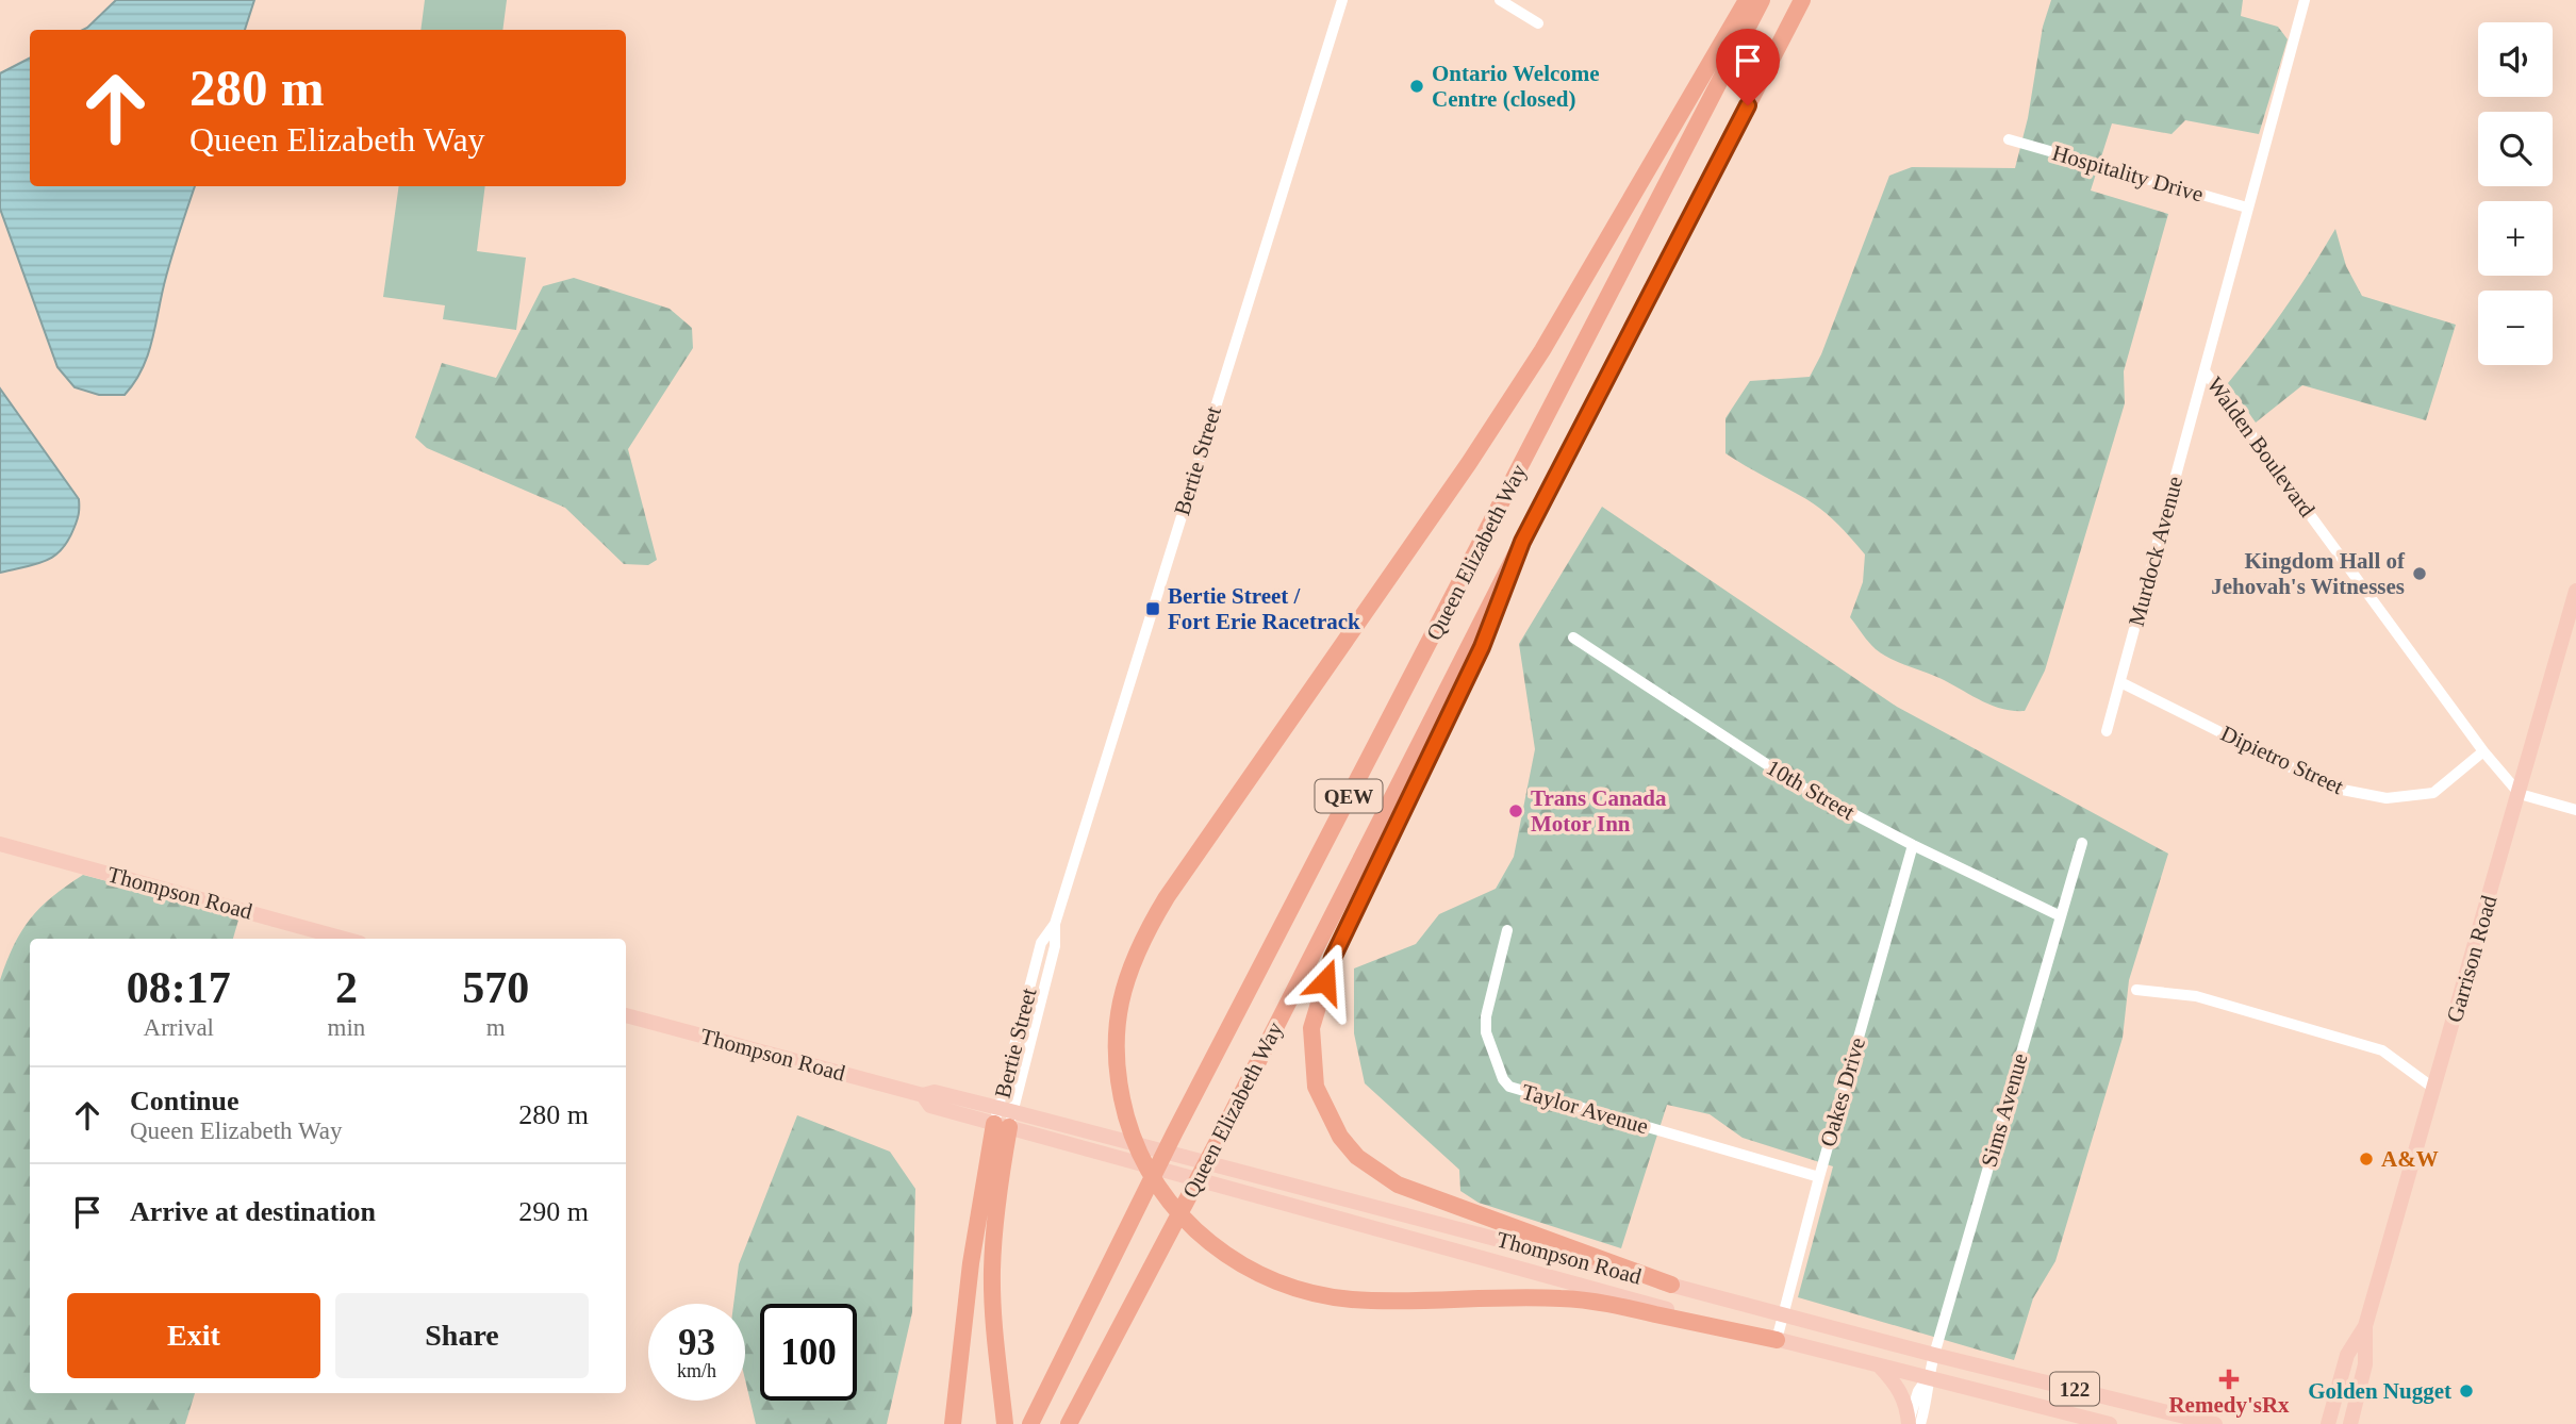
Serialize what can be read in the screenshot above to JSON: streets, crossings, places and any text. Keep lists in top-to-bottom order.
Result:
{
  "streets": {
    "highway": ["Queen Elizabeth Way", "QEW"],
    "main road": ["Thompson Road", "Garrison Road", "122"],
    "street": [
      "Hospitality Drive",
      "Walden Boulevard",
      "Bertie Street",
      "Murdock Avenue",
      "Dipietro Street",
      "10th Street",
      "Oakes Drive",
      "Taylor Avenue",
      "Sims Avenue"
    ]
  },
  "crossings": [
    ["Hospitality Drive", "Walden Boulevard"],
    ["Walden Boulevard", "Murdock Avenue"],
    ["Walden Boulevard", "Dipietro Street"],
    ["Walden Boulevard", "Garrison Road"],
    ["Bertie Street", "Thompson Road"],
    ["Murdock Avenue", "Dipietro Street"],
    ["10th Street", "Oakes Drive"],
    ["10th Street", "Sims Avenue"],
    ["Thompson Road", "Oakes Drive"],
    ["Thompson Road", "Sims Avenue"],
    ["Oakes Drive", "Taylor Avenue"]
  ],
  "places": {
    "other": [
      "Ontario Welcome Centre (closed)",
      "Kingdom Hall of Jehovah's Witnesses",
      "Trans Canada Motor Inn",
      "A&W",
      "Golden Nugget"
    ],
    "transit": ["Bertie Street / Fort Erie Racetrack"],
    "health": ["Remedy'sRx"]
  },
  "page": {
    "map_buttons": ["+", "−"],
    "turn": ["280 m", "Queen Elizabeth Way"],
    "eta": [
      "08:17",
      "Arrival",
      "2",
      "min",
      "570",
      "m"
    ],
    "list": [
      {
        "name": "Continue",
        "note": "Queen Elizabeth Way",
        "value": "280 m"
      },
      {
        "name": "Arrive at destination",
        "value": "290 m"
      }
    ],
    "buttons": ["Exit", "Share"],
    "speed": "93 km/h",
    "limit": "100"
  }
}
